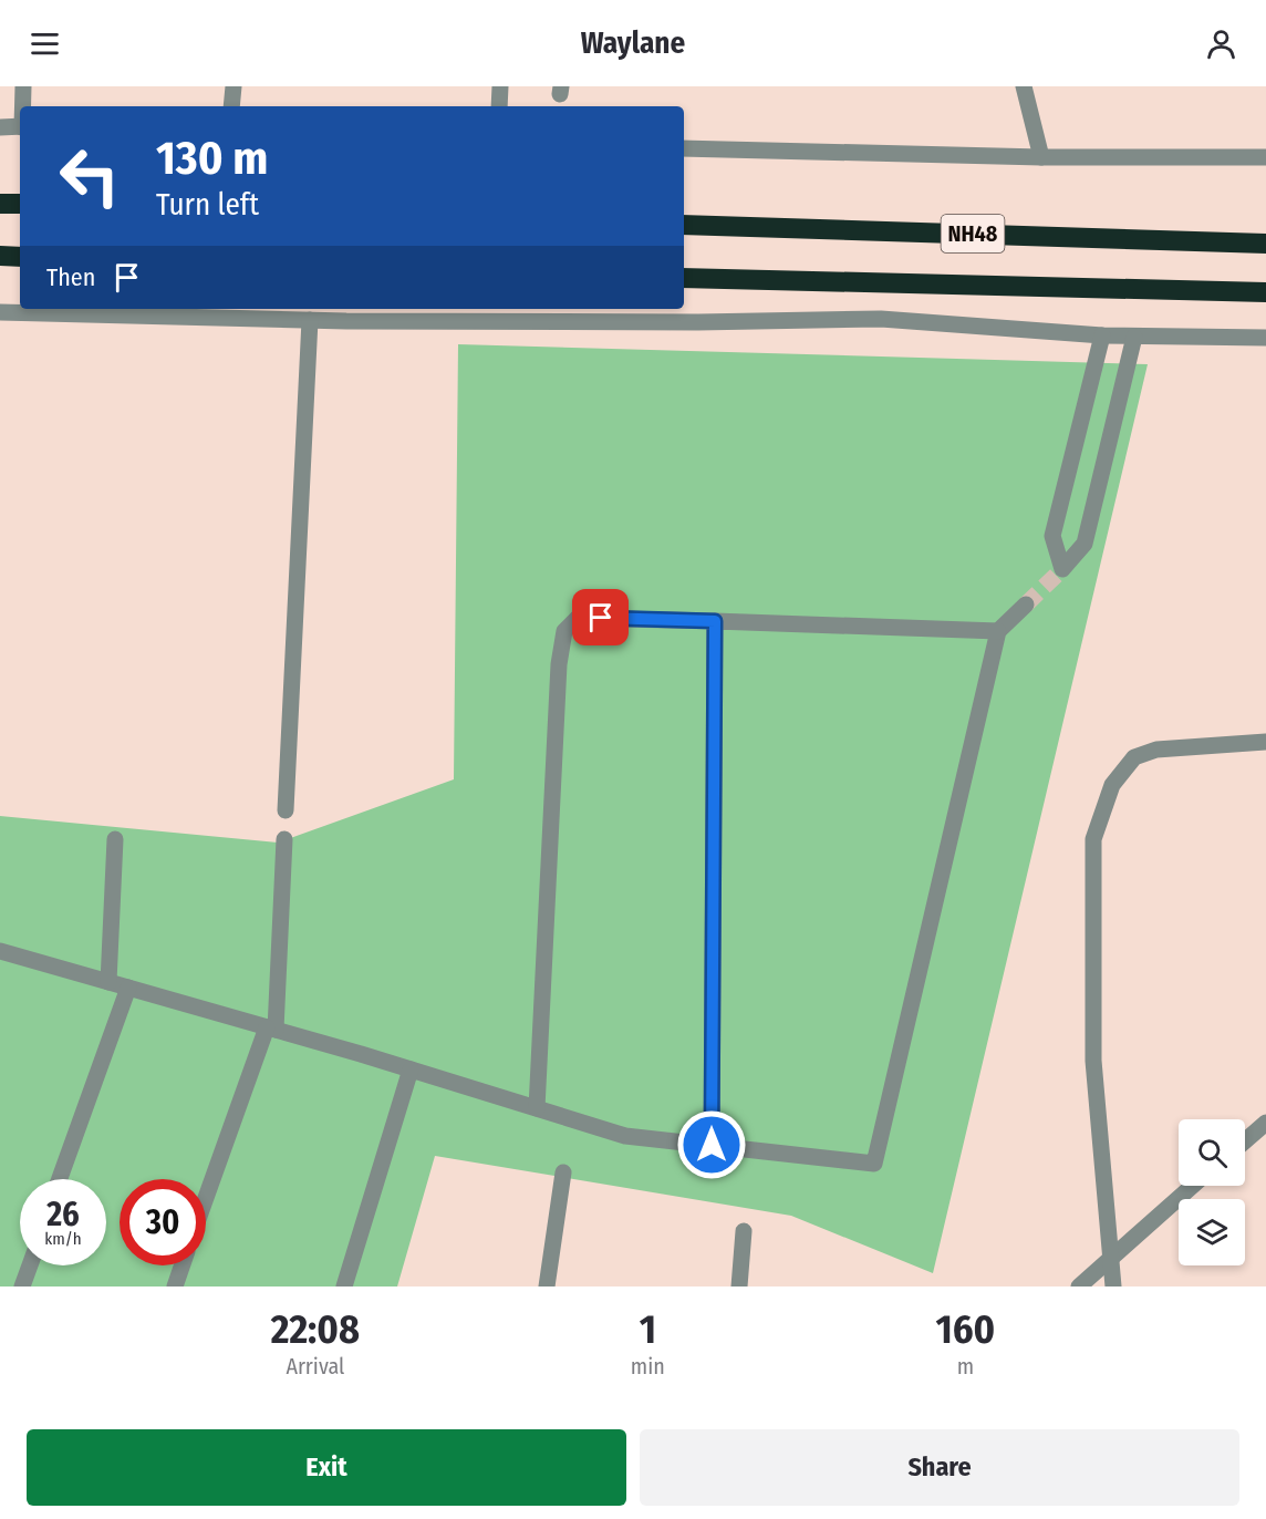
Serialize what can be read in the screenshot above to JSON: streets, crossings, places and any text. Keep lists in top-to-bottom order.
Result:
{
  "streets": {
    "highway": ["NH48"]
  },
  "page": {
    "header": "Waylane",
    "turn": ["130 m", "Turn left"],
    "then": "Then",
    "speed": "26 km/h",
    "limit": "30",
    "eta": [
      "22:08",
      "Arrival",
      "1",
      "min",
      "160",
      "m"
    ],
    "buttons": ["Exit", "Share"]
  }
}
